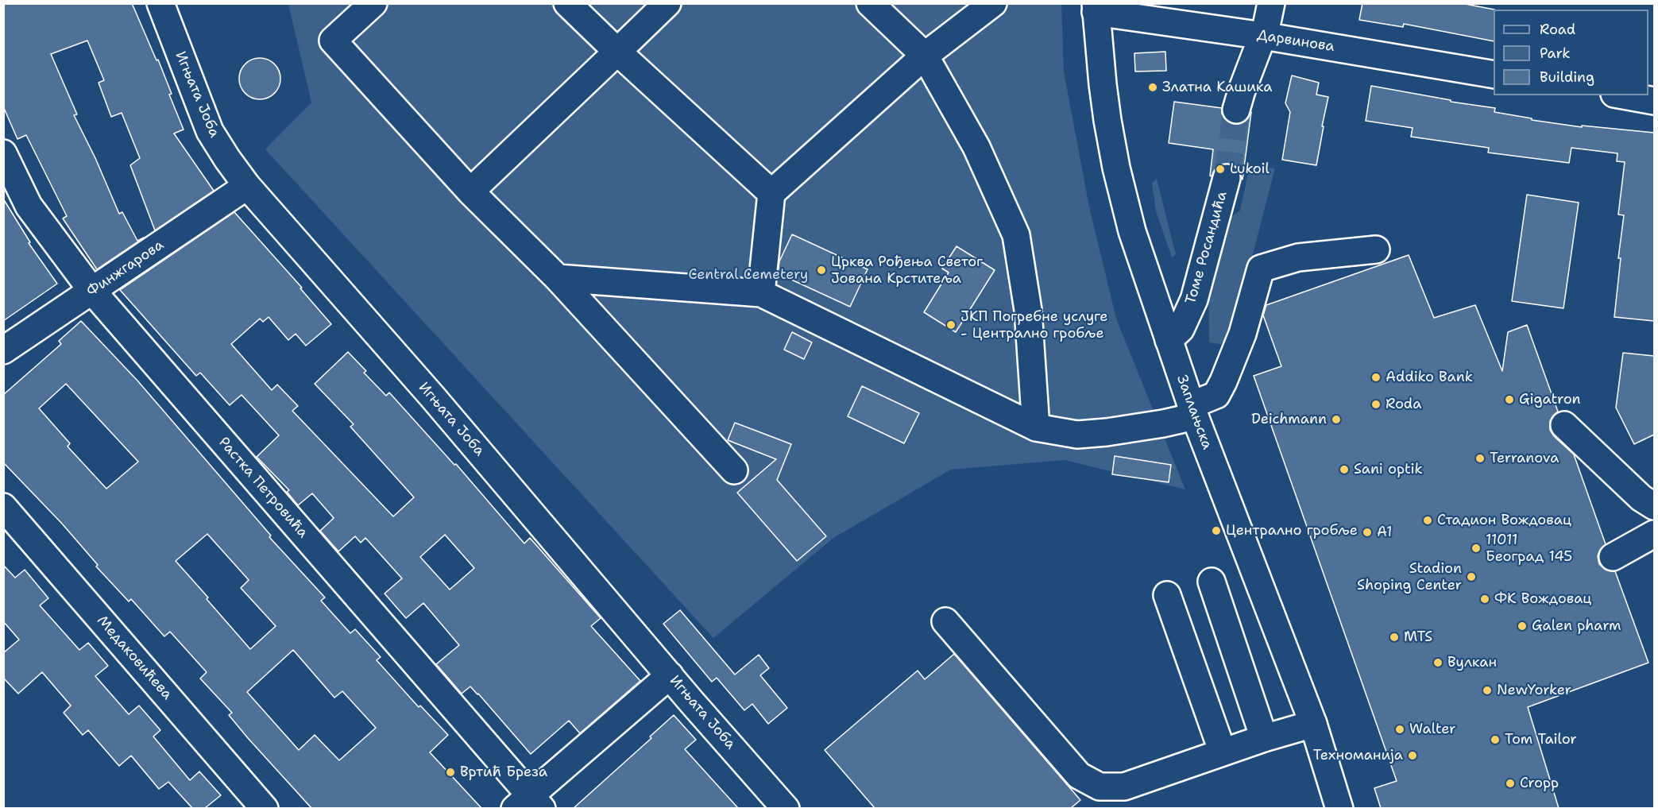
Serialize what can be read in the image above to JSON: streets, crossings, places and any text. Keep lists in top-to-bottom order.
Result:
{
  "streets": {
    "street": [
      "Дарвинова",
      "Игњата Јоба",
      "Томе Росандића",
      "Финжгарова",
      "Заплањска",
      "Растка Петровића",
      "Медаковићева"
    ]
  },
  "crossings": [
    ["Дарвинова", "Заплањска"],
    ["Игњата Јоба", "Финжгарова"],
    ["Томе Росандића", "Заплањска"],
    ["Финжгарова", "Растка Петровића"]
  ],
  "parks": ["Central Cemetery"],
  "places": [
    "Златна Кашика",
    "Lukoil",
    "Црква Рођења Светог Јована Крститеља",
    "ЈКП Погребне услуге - Централно гробље",
    "Addiko Bank",
    "Gigatron",
    "Roda",
    "Deichmann",
    "Terranova",
    "Sani optik",
    "Стадион Вождовац",
    "Централно гробље",
    "A1",
    "11011 Београд 145",
    "Stadion Shoping Center",
    "ФК Вождовац",
    "Galen pharm",
    "MTS",
    "Вулкан",
    "NewYorker",
    "Walter",
    "Tom Tailor",
    "Техноманија",
    "Вртић Бреза",
    "Cropp"
  ],
  "legend": ["Road", "Park", "Building"]
}
